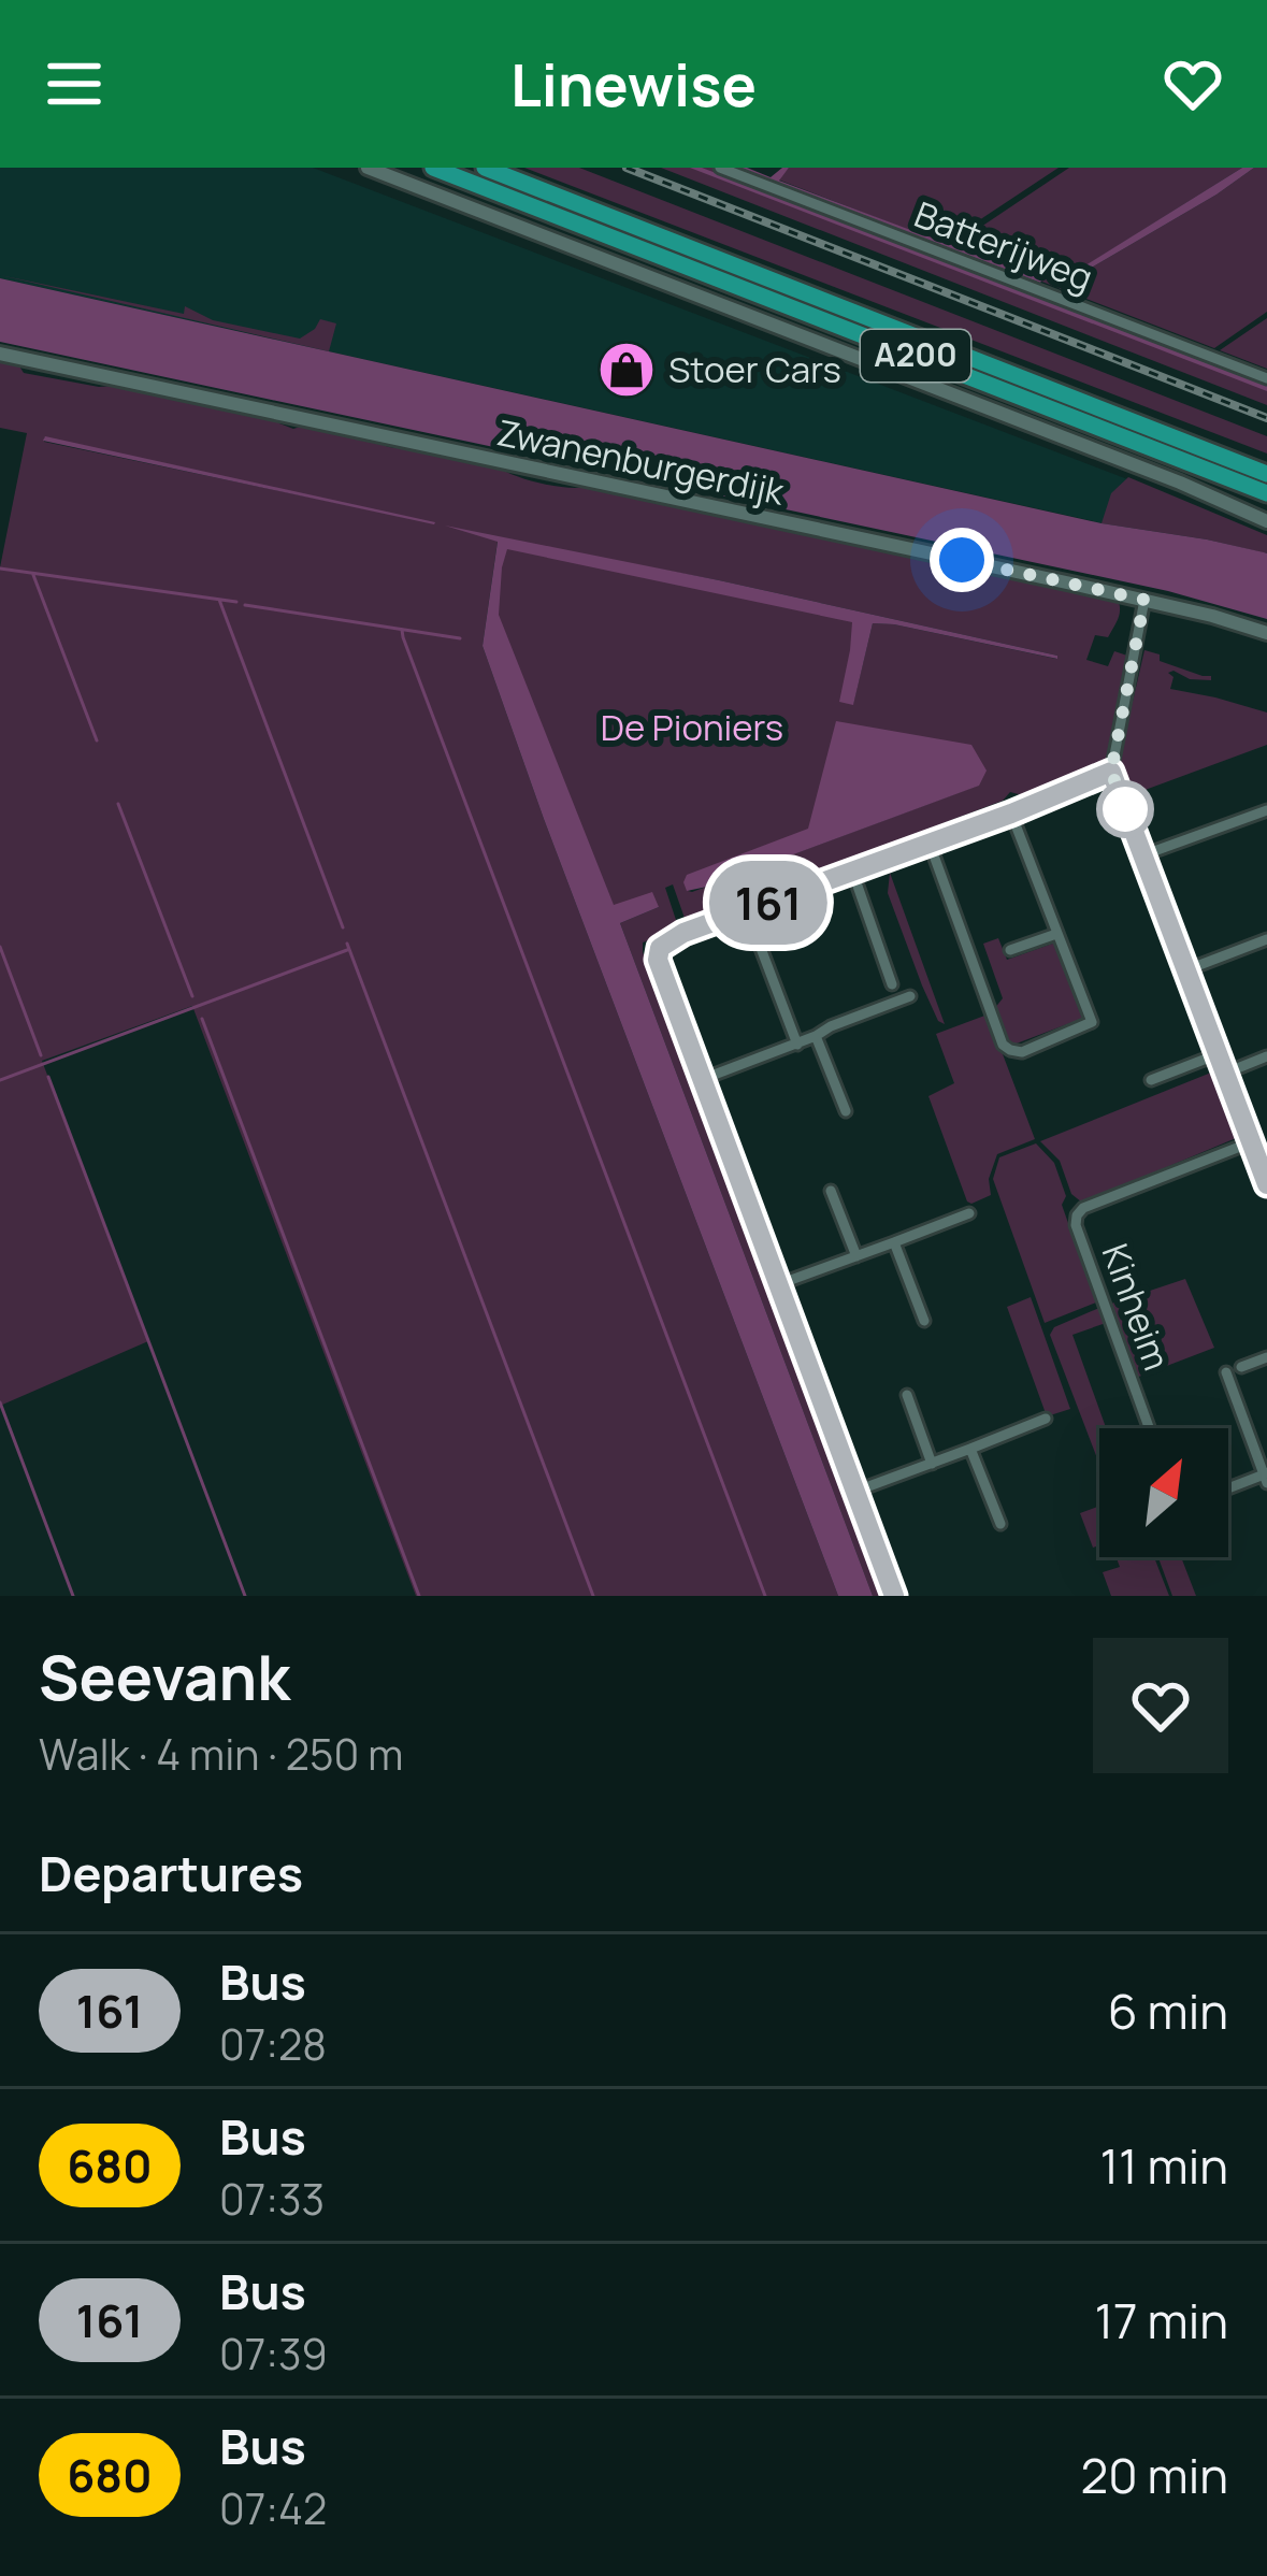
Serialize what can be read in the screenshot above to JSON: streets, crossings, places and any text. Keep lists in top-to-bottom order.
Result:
{
  "streets": {
    "highway": ["A200"],
    "street": ["Batterijweg", "Zwanenburgerdijk", "Kinheim"]
  },
  "parks": ["De Pioniers"],
  "places": {
    "shop": ["Stoer Cars"]
  },
  "lines": ["bus line 161"],
  "north": "top right",
  "page": {
    "header": "Linewise",
    "on_map": "161",
    "heading": [
      ["Seevank", "Walk · 4 min · 250 m"],
      "Departures"
    ],
    "list": [
      {
        "mark": "161",
        "name": "Bus",
        "note": "07:28",
        "value": "6 min"
      },
      {
        "mark": "680",
        "name": "Bus",
        "note": "07:33",
        "value": "11 min"
      },
      {
        "mark": "161",
        "name": "Bus",
        "note": "07:39",
        "value": "17 min"
      },
      {
        "mark": "680",
        "name": "Bus",
        "note": "07:42",
        "value": "20 min"
      }
    ]
  }
}
